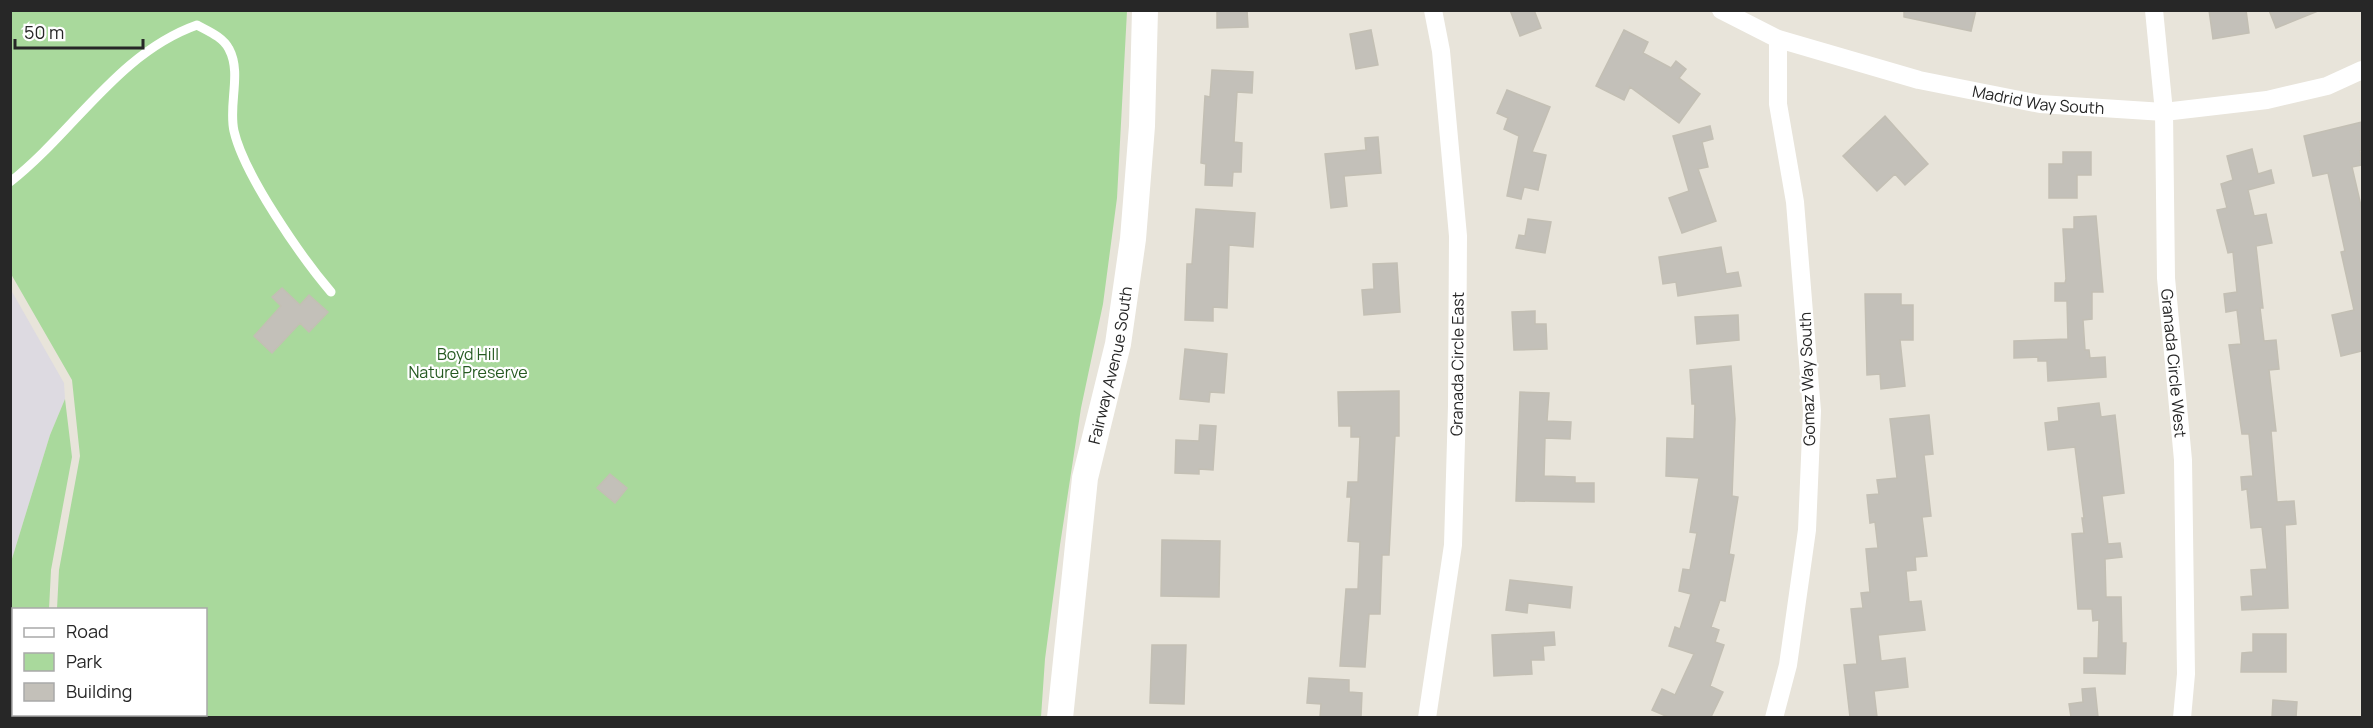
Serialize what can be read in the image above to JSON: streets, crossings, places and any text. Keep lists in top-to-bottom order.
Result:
{
  "streets": {
    "street": [
      "Madrid Way South",
      "Granada Circle East",
      "Granada Circle West",
      "Fairway Avenue South",
      "Gomaz Way South"
    ]
  },
  "crossings": [
    ["Madrid Way South", "Granada Circle West"],
    ["Madrid Way South", "Gomaz Way South"]
  ],
  "parks": ["Boyd Hill Nature Preserve"],
  "legend": ["Road", "Park", "Building"],
  "scale_bar": "50 m"
}
